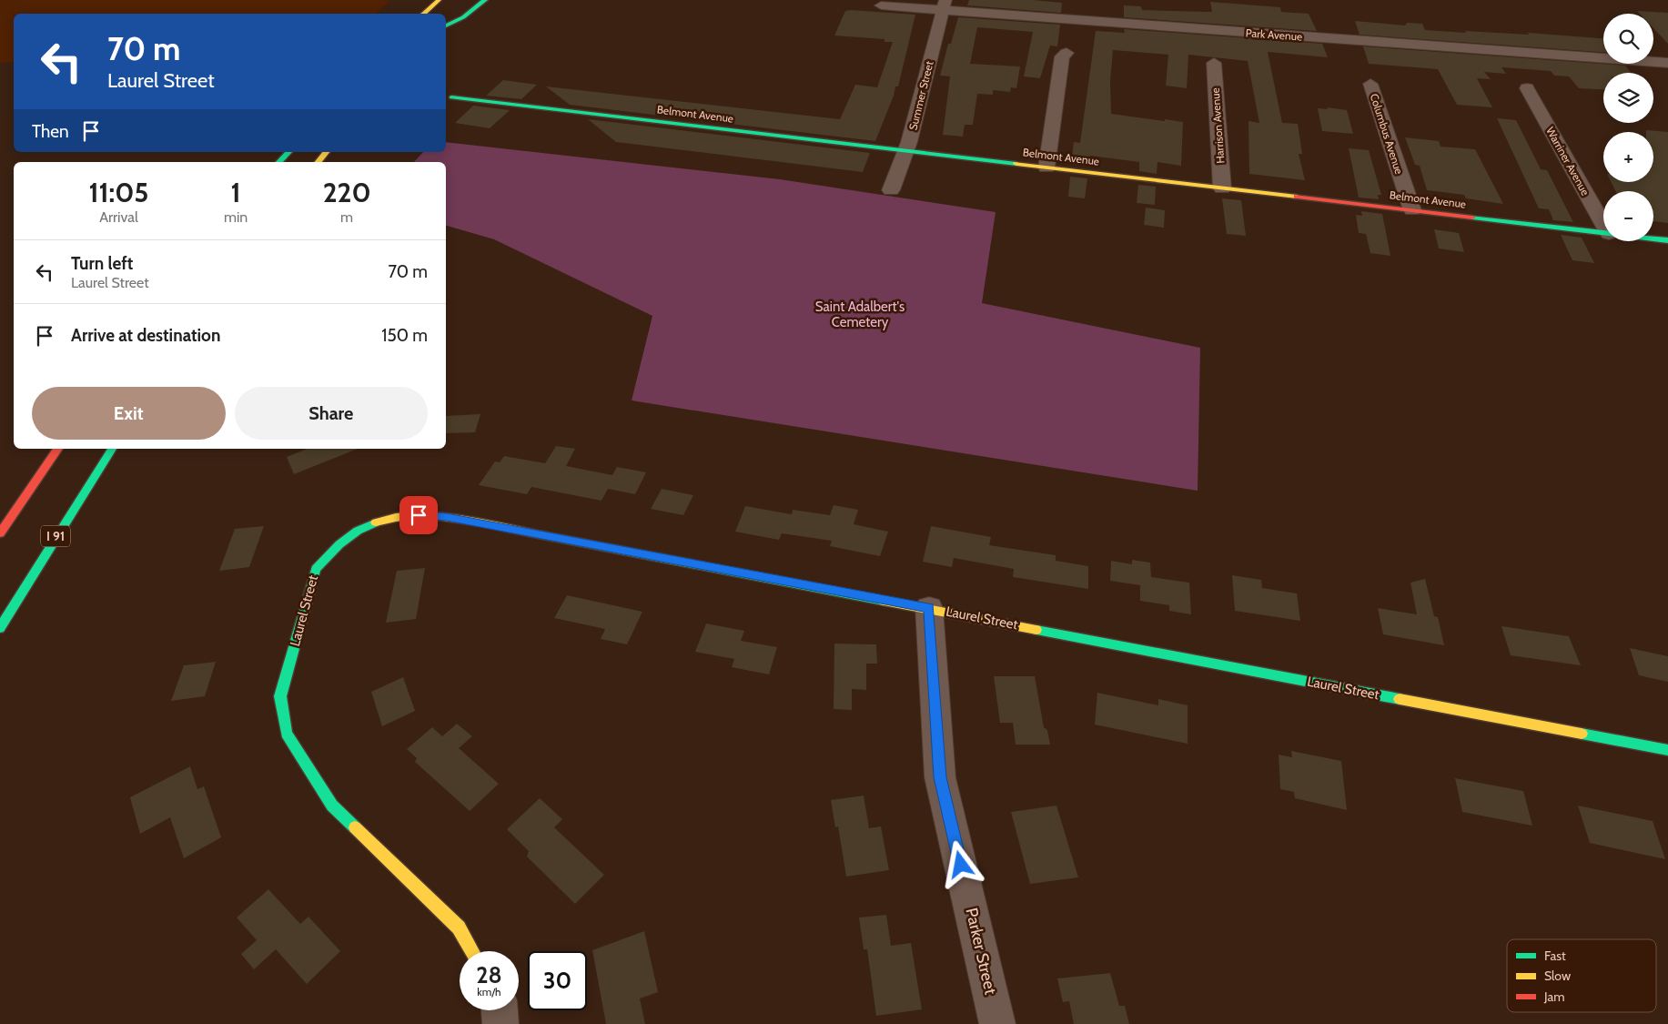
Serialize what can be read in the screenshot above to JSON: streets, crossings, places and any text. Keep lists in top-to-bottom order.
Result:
{
  "streets": {
    "main road": ["Belmont Avenue", "I 91", "Laurel Street"],
    "street": [
      "Park Avenue",
      "Summer Street",
      "Harrison Avenue",
      "Columbus Avenue",
      "Warriner Avenue",
      "Parker Street"
    ]
  },
  "crossings": [
    ["Park Avenue", "Summer Street"],
    ["Summer Street", "Belmont Avenue"],
    ["Belmont Avenue", "Harrison Avenue"],
    ["Belmont Avenue", "Columbus Avenue"],
    ["Laurel Street", "Parker Street"]
  ],
  "parks": ["Saint Adalbert's Cemetery"],
  "legend": ["Fast", "Slow", "Jam"],
  "page": {
    "map_buttons": ["+", "−"],
    "turn": ["70 m", "Laurel Street"],
    "then": "Then",
    "eta": [
      "11:05",
      "Arrival",
      "1",
      "min",
      "220",
      "m"
    ],
    "list": [
      {
        "name": "Turn left",
        "note": "Laurel Street",
        "value": "70 m"
      },
      {
        "name": "Arrive at destination",
        "value": "150 m"
      }
    ],
    "buttons": ["Exit", "Share"],
    "speed": "28 km/h",
    "limit": "30"
  }
}
